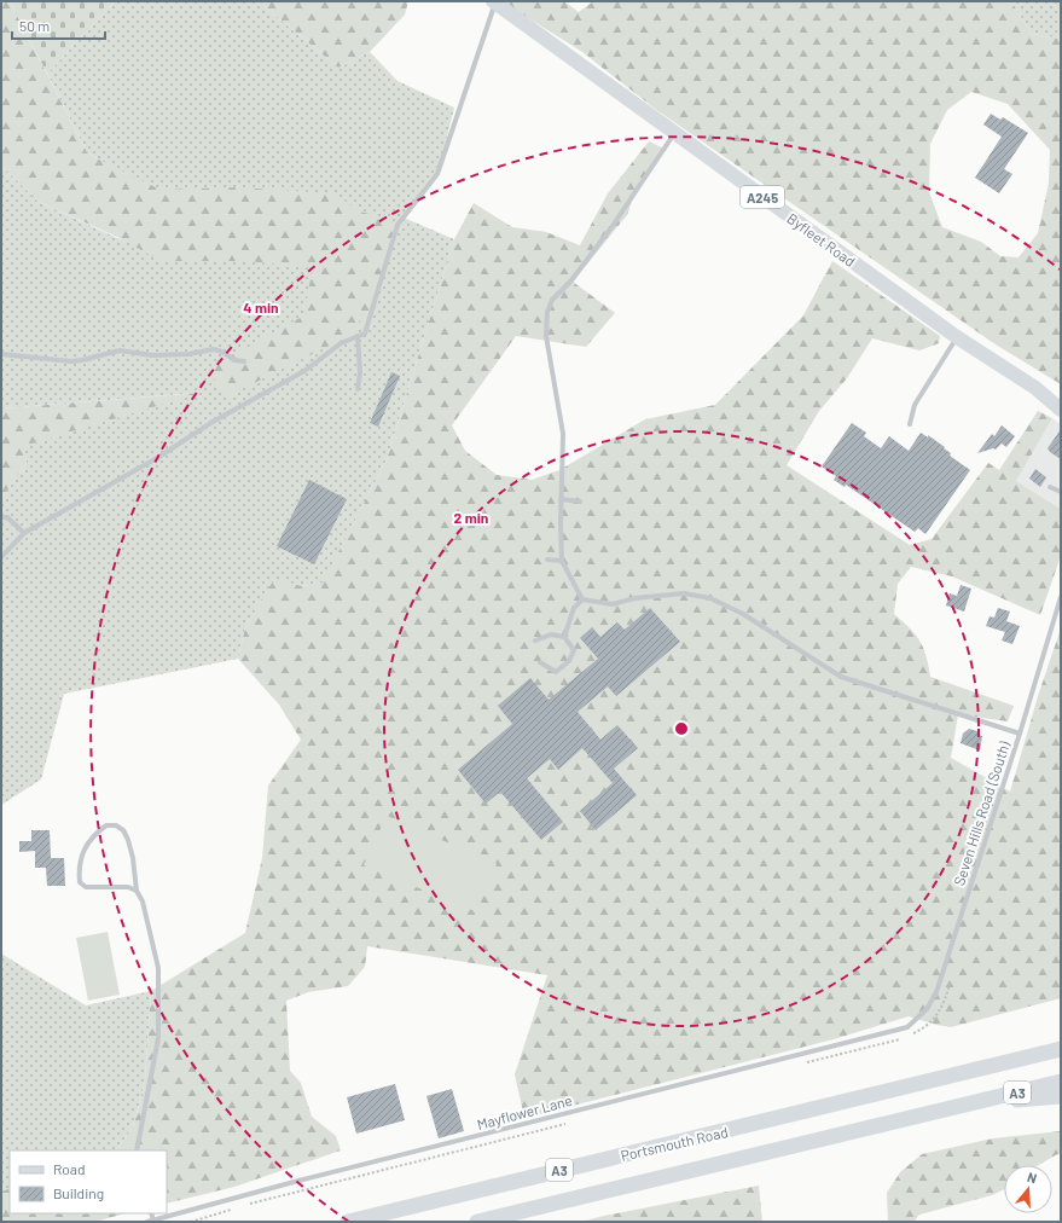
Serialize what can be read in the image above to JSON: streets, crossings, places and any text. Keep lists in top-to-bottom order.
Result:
{
  "streets": {
    "highway": ["A3", "Portsmouth Road"],
    "main road": ["A245", "Byfleet Road"],
    "lane": ["Seven Hills Road (South)", "Mayflower Lane"]
  },
  "crossings": [
    ["Seven Hills Road (South)", "Mayflower Lane"],
    ["A3", "Portsmouth Road"]
  ],
  "legend": ["Road", "Building"],
  "scale_bar": "50 m",
  "north": "top",
  "rings": ["4 min", "2 min"]
}
